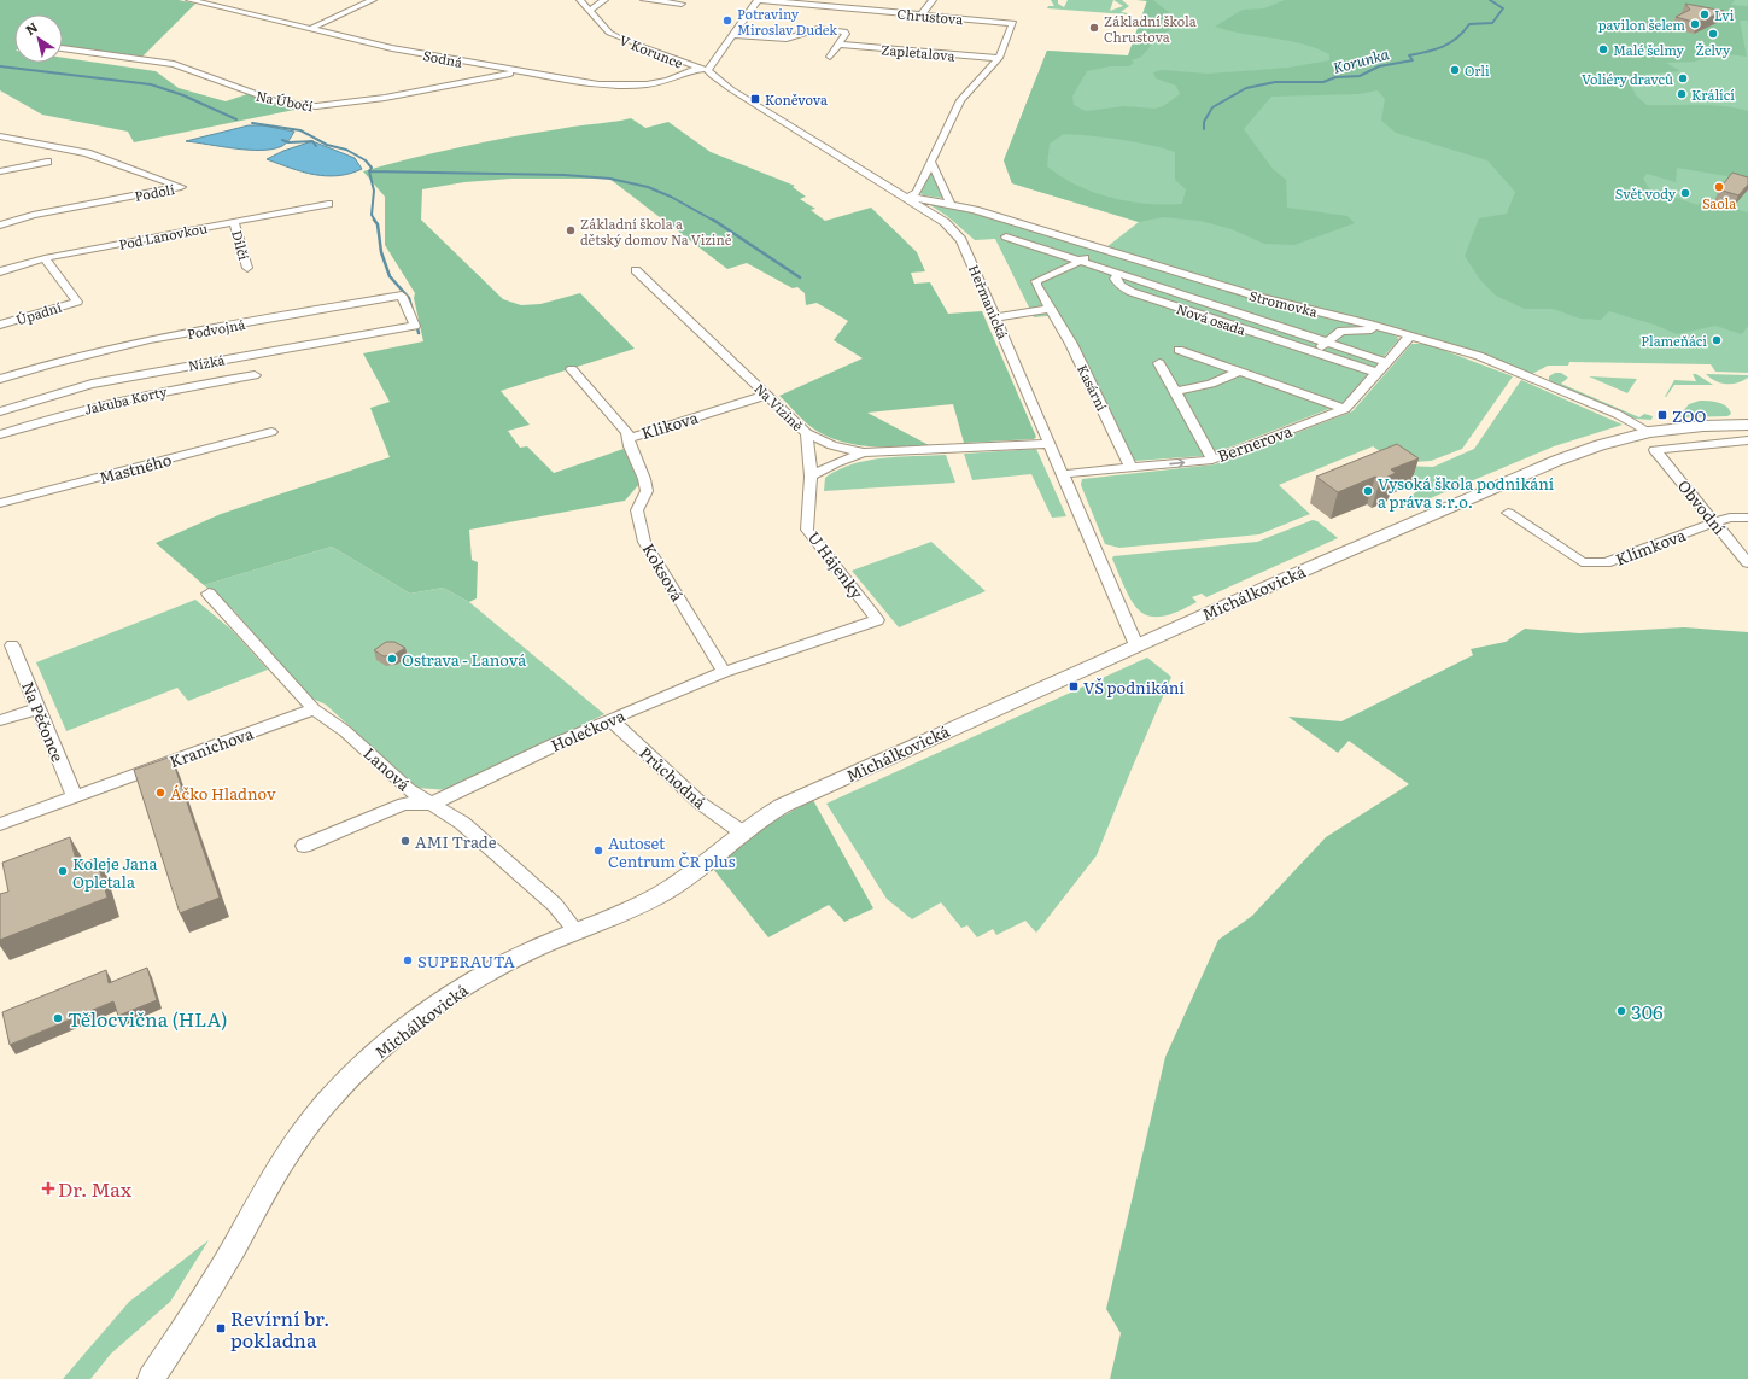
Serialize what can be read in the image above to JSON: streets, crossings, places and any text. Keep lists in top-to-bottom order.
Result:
{
  "streets": {
    "street": [
      "Chrustova",
      "V Korunce",
      "Zapletalova",
      "Sodná",
      "Na Úbočí",
      "Podolí",
      "Pod Lanovkou",
      "Dílčí",
      "Heřmanická",
      "Stromovka",
      "Úpadní",
      "Nová osada",
      "Podvojná",
      "Nízká",
      "Kasární",
      "Jakuba Korty",
      "Na Vizině",
      "Klikova",
      "Bernerova",
      "Mastného",
      "Obvodní",
      "Klímkova",
      "U Hájenky",
      "Koksová",
      "Michálkovická",
      "Na Pěčonce",
      "Holečkova",
      "Kranichova",
      "Lanová",
      "Průchodná"
    ]
  },
  "crossings": [
    ["Chrustova", "Zapletalova"],
    ["V Korunce", "Sodná"],
    ["V Korunce", "Heřmanická"],
    ["Sodná", "Na Úbočí"],
    ["Sodná", "Heřmanická"],
    ["Pod Lanovkou", "Dílčí"],
    ["Pod Lanovkou", "Úpadní"],
    ["Heřmanická", "Stromovka"],
    ["Heřmanická", "Na Vizině"],
    ["Heřmanická", "Bernerova"],
    ["Heřmanická", "Michálkovická"],
    ["Stromovka", "Bernerova"],
    ["Stromovka", "Michálkovická"],
    ["Nová osada", "Kasární"],
    ["Nová osada", "Bernerova"],
    ["Podvojná", "Nízká"],
    ["Kasární", "Bernerova"],
    ["Na Vizině", "Klikova"],
    ["Na Vizině", "U Hájenky"],
    ["Klikova", "Koksová"],
    ["Obvodní", "Klímkova"],
    ["U Hájenky", "Holečkova"],
    ["Koksová", "Holečkova"],
    ["Michálkovická", "Lanová"],
    ["Michálkovická", "Průchodná"],
    ["Na Pěčonce", "Kranichova"],
    ["Holečkova", "Lanová"],
    ["Holečkova", "Průchodná"],
    ["Kranichova", "Lanová"]
  ],
  "water": ["Korunka"],
  "places": {
    "other": [
      "Lvi",
      "Potraviny Miroslav Dudek",
      "pavilon šelem",
      "Základní škola Chrustova",
      "Želvy",
      "Malé šelmy",
      "Orli",
      "Voliéry dravců",
      "Králící",
      "Saola",
      "Svět vody",
      "Základní škola a dětský domov Na Vizině",
      "Plameňáci",
      "Vysoká škola podnikání a práva s.r.o.",
      "Ostrava - Lanová",
      "Áčko Hladnov",
      "AMI Trade",
      "Autoset Centrum ČR plus",
      "Koleje Jana Opletala",
      "SUPERAUTA",
      "306",
      "Tělocvična (HLA)"
    ],
    "transit": [
      "Koněvova",
      "ZOO",
      "VŠ podnikání",
      "Revírní br. pokladna"
    ],
    "health": ["Dr. Max"]
  },
  "north": "top left"
}
